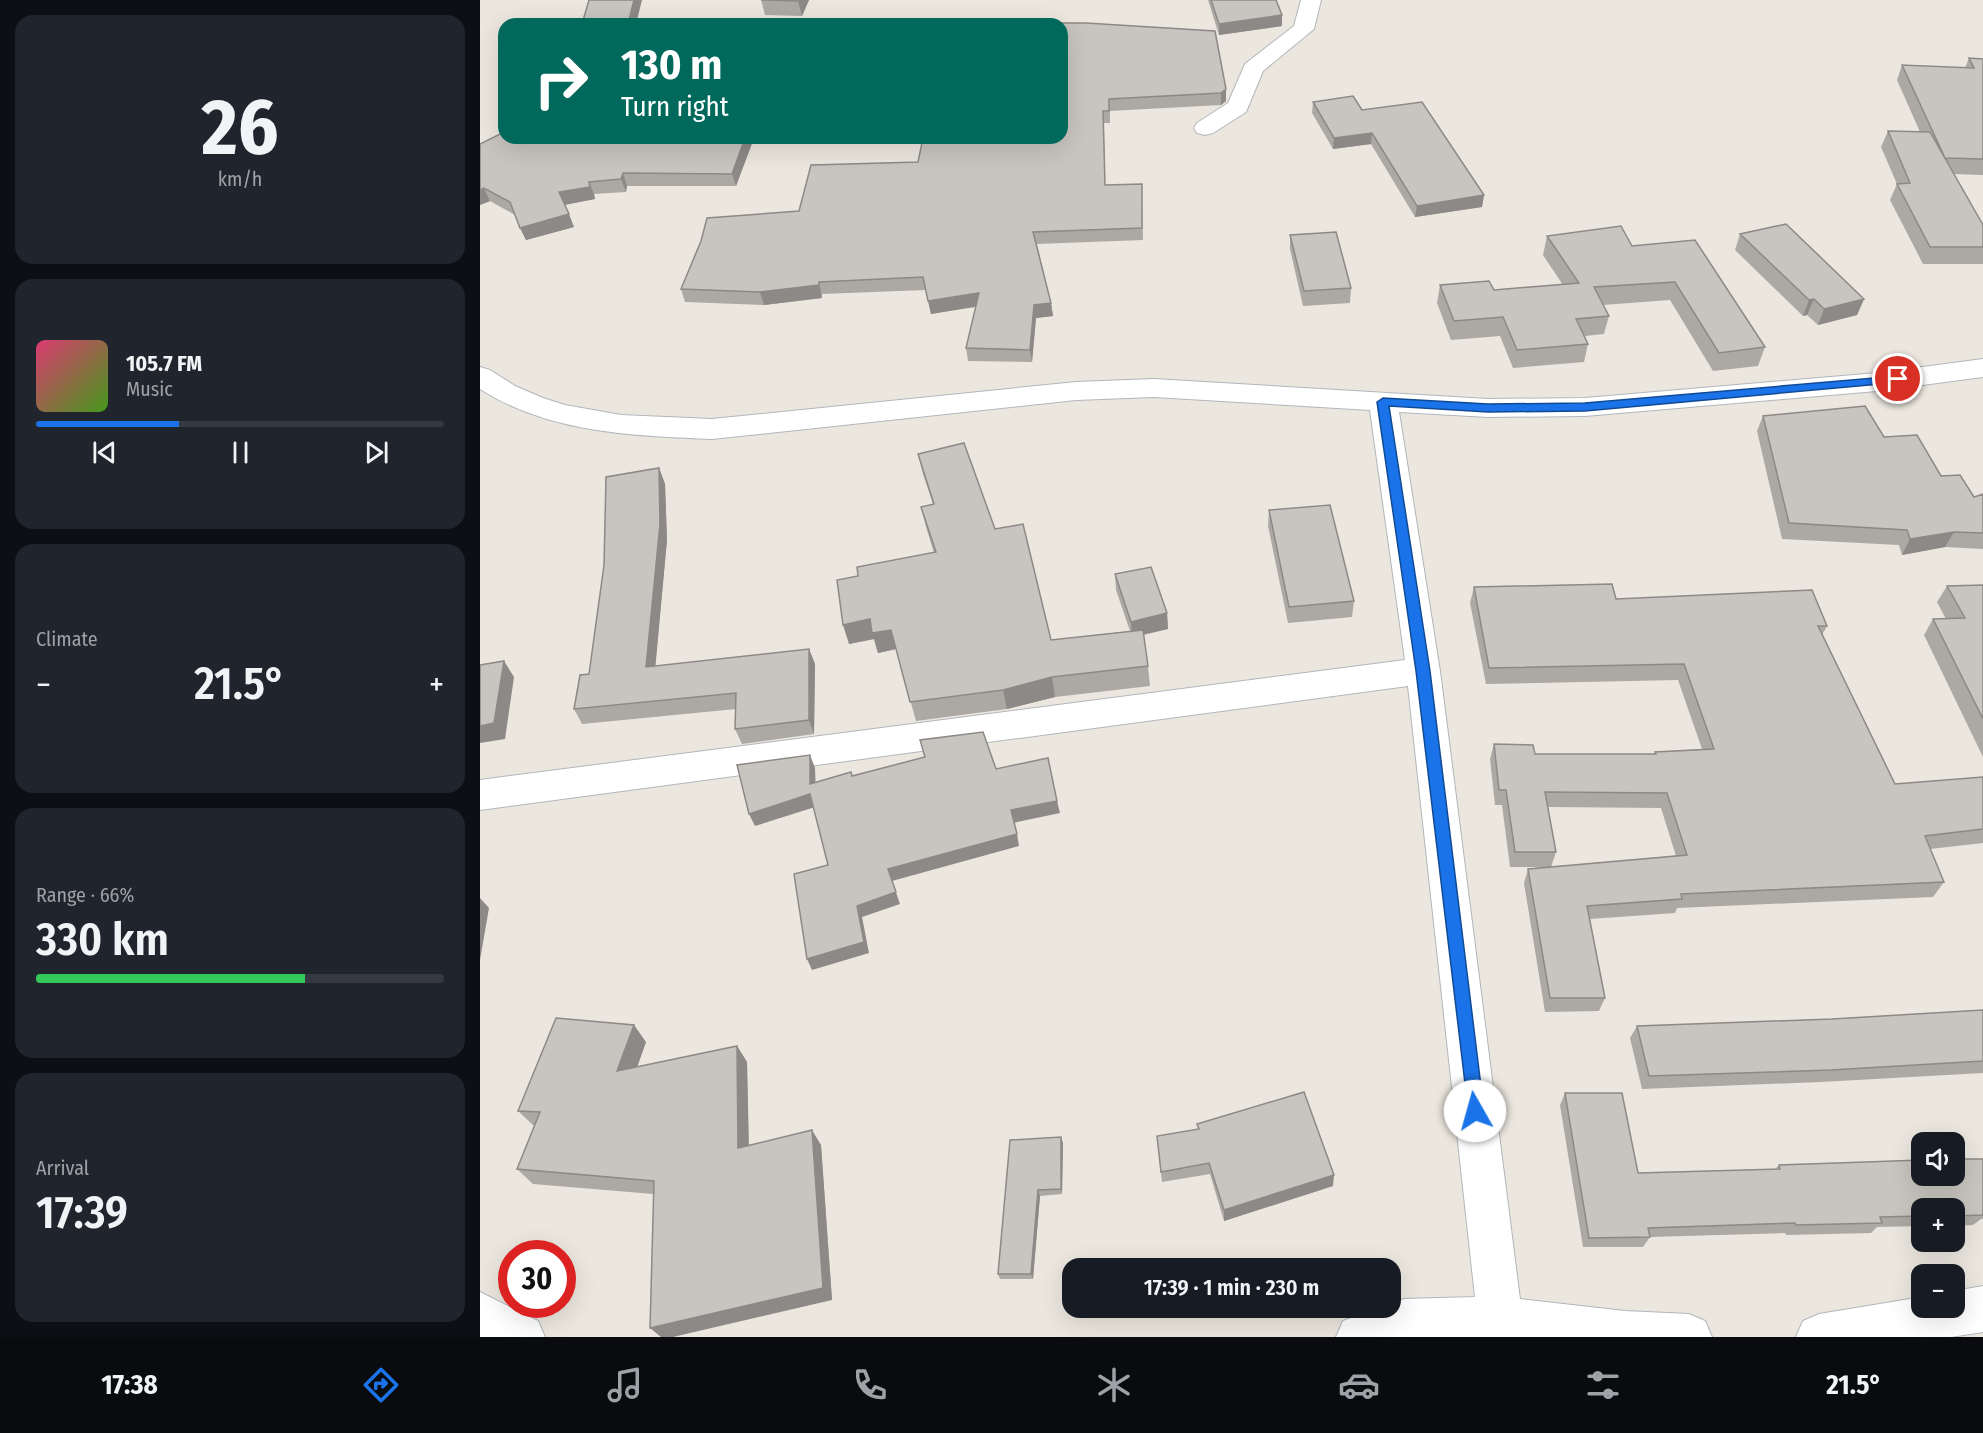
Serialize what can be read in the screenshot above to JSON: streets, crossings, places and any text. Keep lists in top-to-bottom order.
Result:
{
  "page": {
    "tile": [
      ["26", "km/h"],
      "Climate",
      ["Range · 66%", "330 km"],
      ["Arrival", "17:39"]
    ],
    "turn": ["130 m", "Turn right"],
    "song": ["105.7 FM", "Music"],
    "heat": ["−", "21.5°", "+"],
    "map_buttons": ["+", "−"],
    "limit": "30",
    "trip": "17:39 · 1 min · 230 m",
    "tabs": ["17:38", "21.5°"]
  }
}
